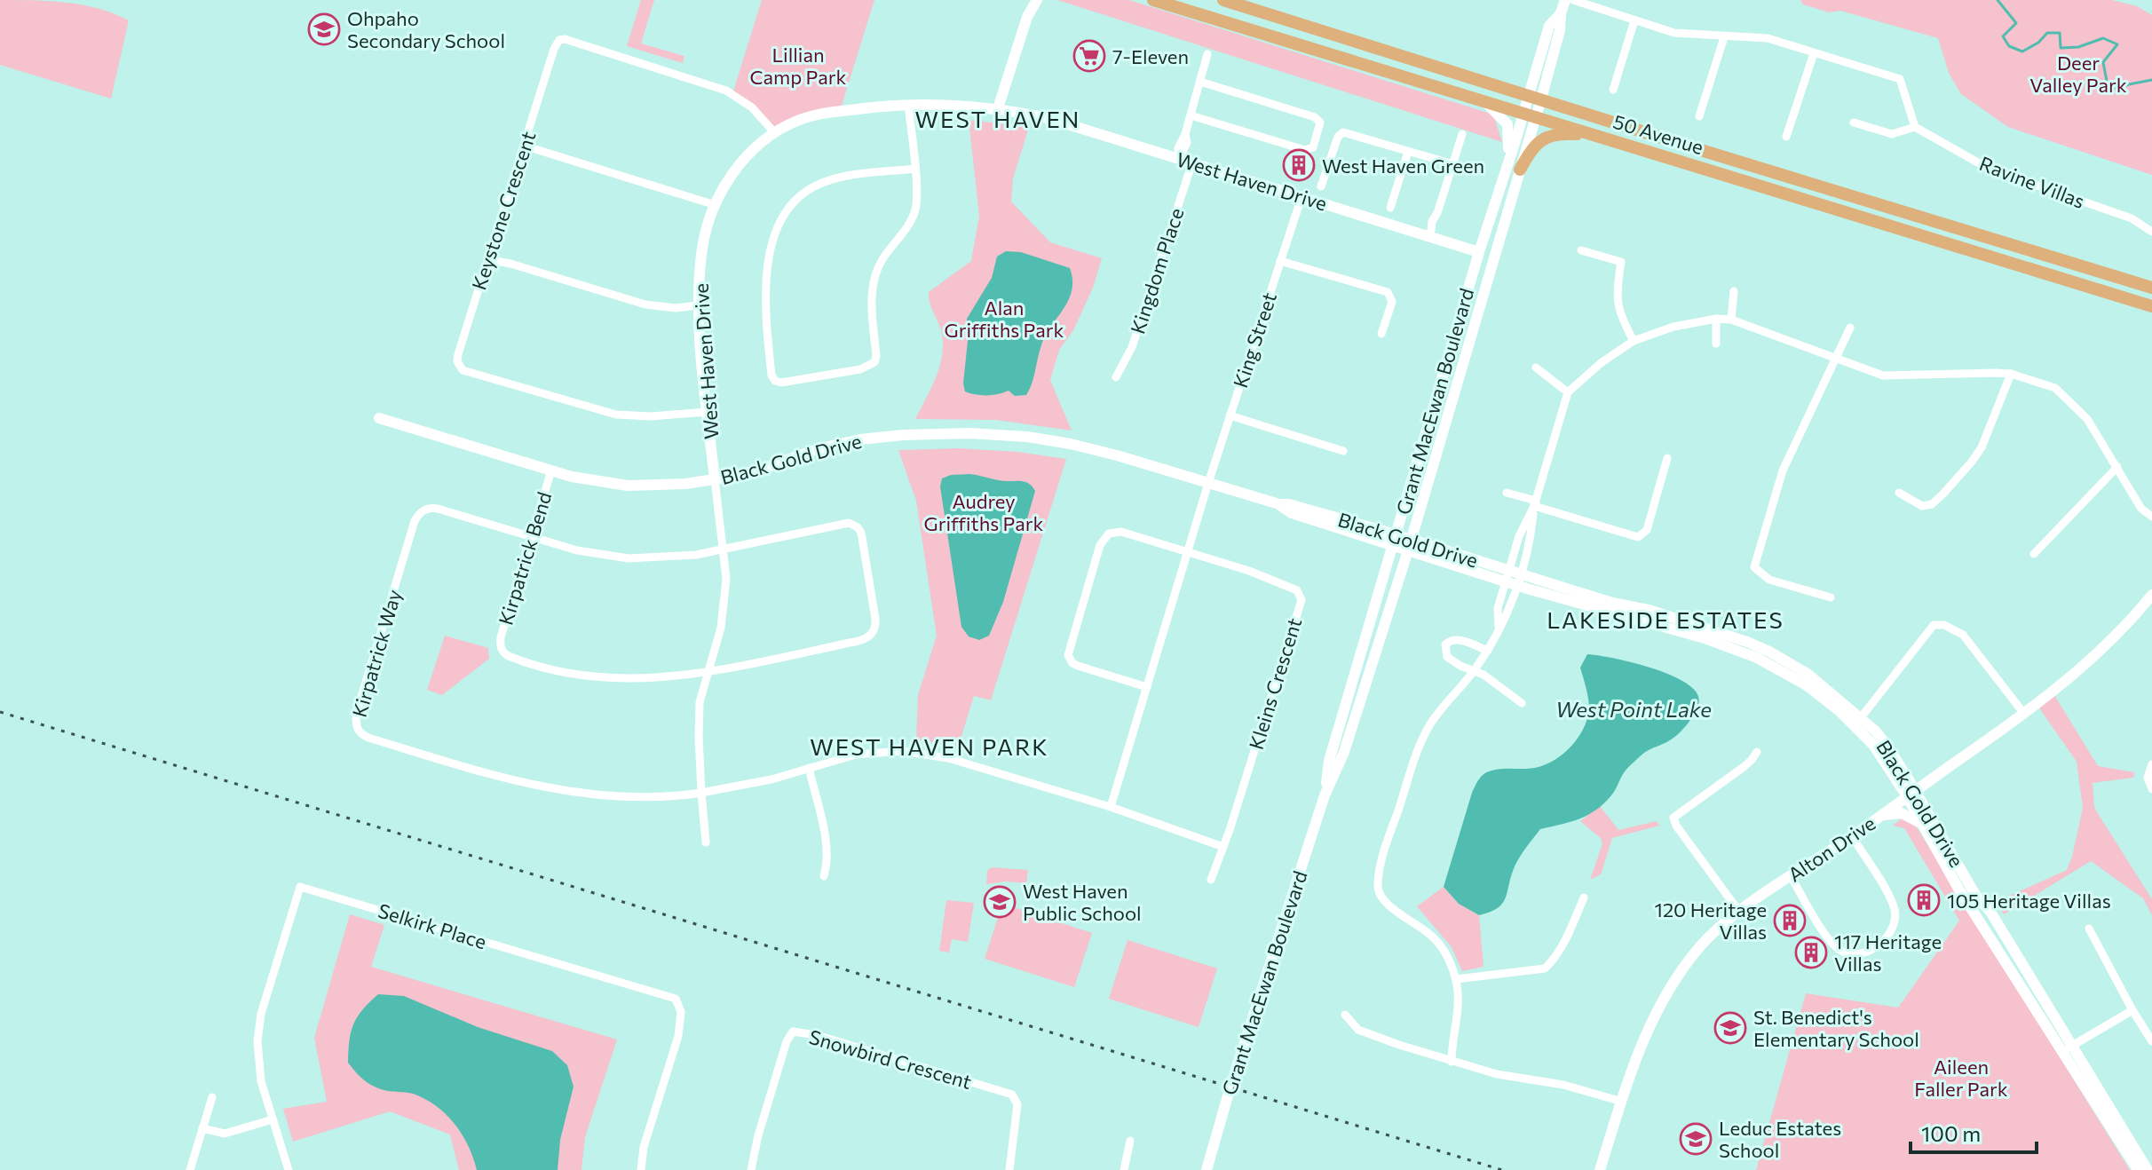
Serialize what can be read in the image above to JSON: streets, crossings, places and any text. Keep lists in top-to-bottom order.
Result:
{
  "streets": {
    "main road": [
      "50 Avenue",
      "West Haven Drive",
      "Grant MacEwan Boulevard",
      "Black Gold Drive",
      "Alton Drive"
    ],
    "street": [
      "Ravine Villas",
      "Keystone Crescent",
      "Kingdom Place",
      "King Street",
      "Kirpatrick Bend",
      "Kirpatrick Way",
      "Kleins Crescent",
      "Selkirk Place",
      "Snowbird Crescent"
    ]
  },
  "crossings": [
    ["50 Avenue", "Grant MacEwan Boulevard"],
    ["West Haven Drive", "Keystone Crescent"],
    ["West Haven Drive", "Kingdom Place"],
    ["West Haven Drive", "King Street"],
    ["West Haven Drive", "Grant MacEwan Boulevard"],
    ["West Haven Drive", "Black Gold Drive"],
    ["West Haven Drive", "Kirpatrick Bend"],
    ["West Haven Drive", "Kirpatrick Way"],
    ["King Street", "Black Gold Drive"],
    ["Grant MacEwan Boulevard", "Black Gold Drive"],
    ["Black Gold Drive", "Kirpatrick Bend"],
    ["Black Gold Drive", "Alton Drive"],
    ["Kirpatrick Bend", "Kirpatrick Way"]
  ],
  "districts": ["WEST HAVEN", "LAKESIDE ESTATES", "WEST HAVEN PARK"],
  "water": ["West Point Lake"],
  "parks": [
    "Lillian Camp Park",
    "Deer Valley Park",
    "Alan Griffiths Park",
    "Audrey Griffiths Park",
    "Aileen Faller Park"
  ],
  "places": {
    "school or university": [
      "Ohpaho Secondary School",
      "West Haven Public School",
      "St. Benedict's Elementary School",
      "Leduc Estates School"
    ],
    "supermarket": ["7-Eleven"],
    "building": [
      "West Haven Green",
      "105 Heritage Villas",
      "120 Heritage Villas",
      "117 Heritage Villas"
    ]
  },
  "scale_bar": "100 m"
}
